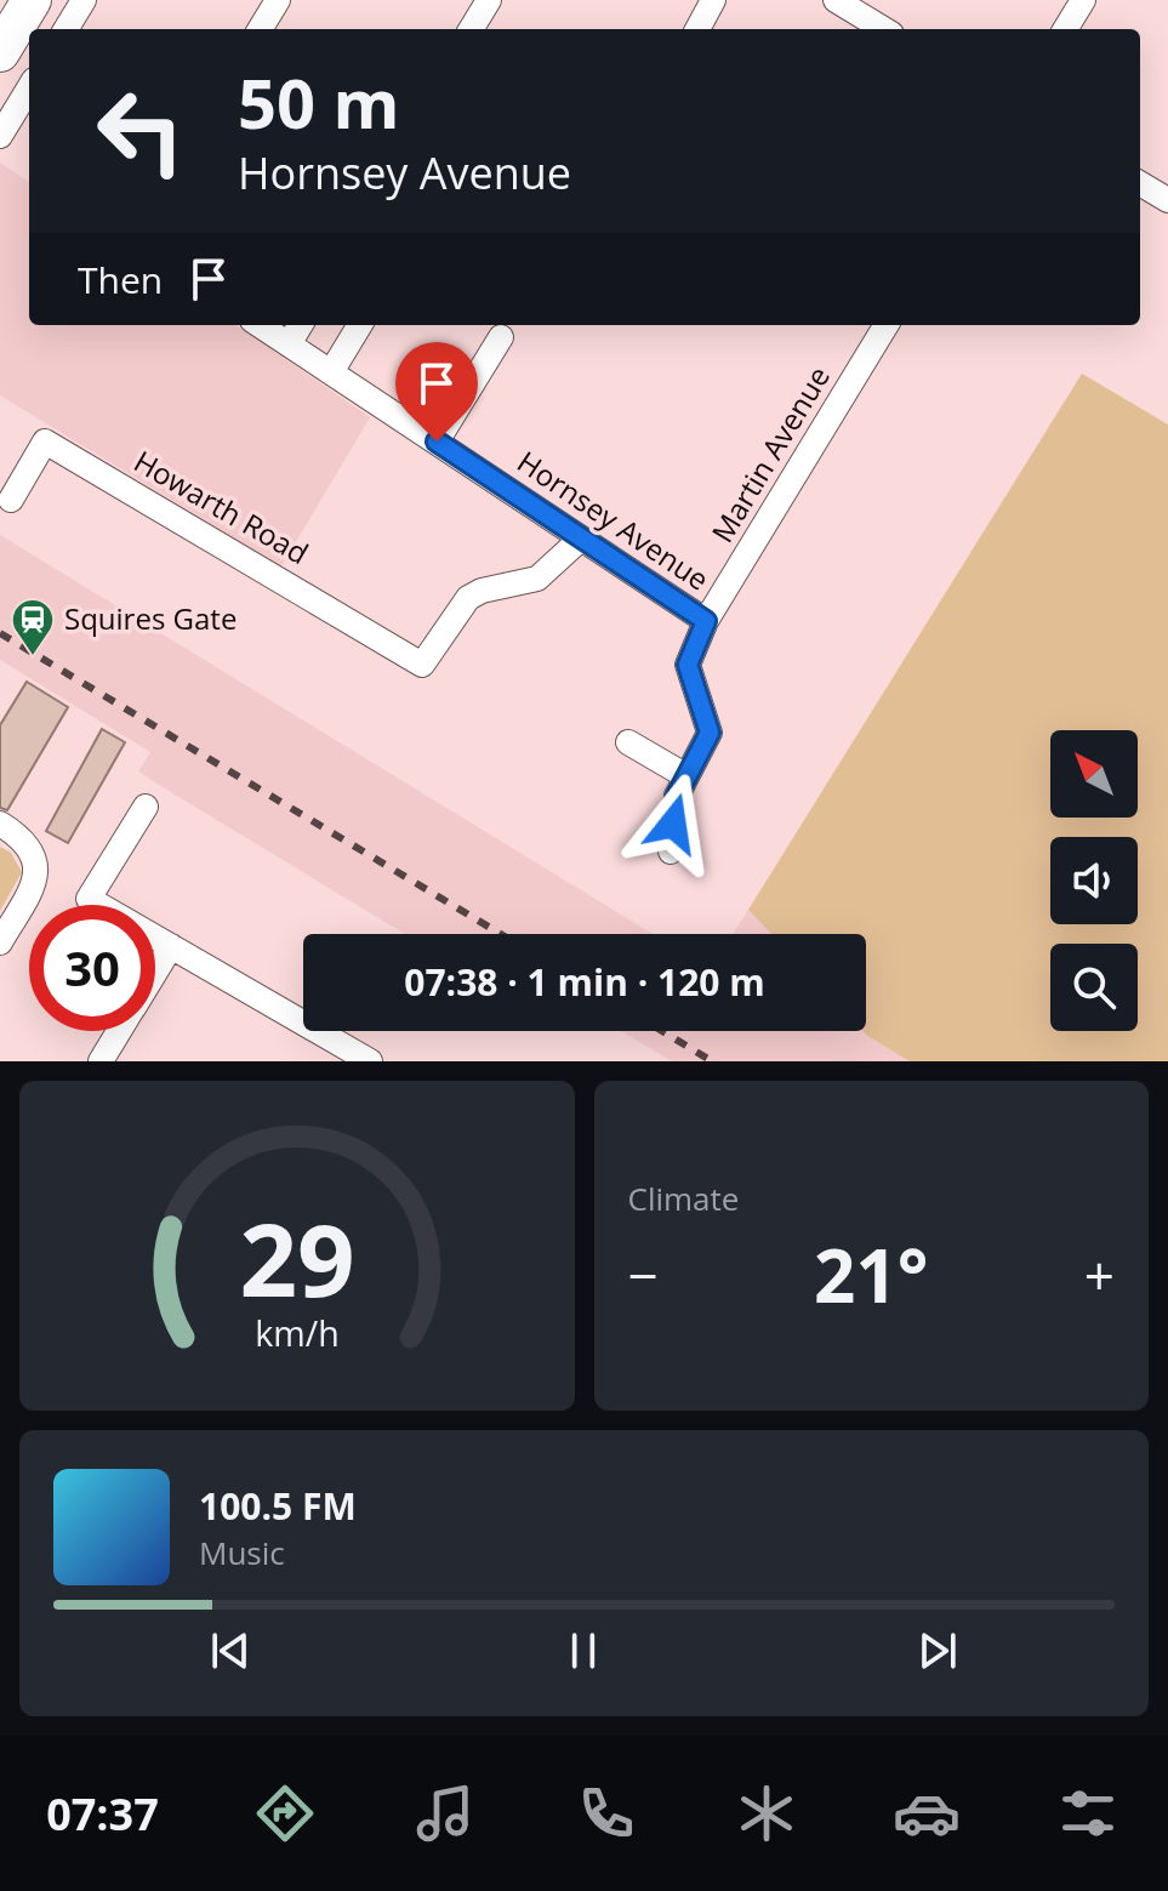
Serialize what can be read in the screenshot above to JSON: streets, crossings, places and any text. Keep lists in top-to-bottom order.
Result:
{
  "streets": {
    "street": ["Martin Avenue", "Howarth Road", "Hornsey Avenue"]
  },
  "crossings": [
    ["Martin Avenue", "Hornsey Avenue"],
    ["Howarth Road", "Hornsey Avenue"]
  ],
  "places": {
    "station": ["Squires Gate"]
  },
  "north": "top left",
  "page": {
    "turn": ["50 m", "Hornsey Avenue"],
    "then": "Then",
    "limit": "30",
    "trip": "07:38 · 1 min · 120 m",
    "tile": "Climate",
    "heat": ["−", "21°", "+"],
    "song": ["100.5 FM", "Music"],
    "tabs": "07:37",
    "gauge": ["29", "km/h"]
  }
}
